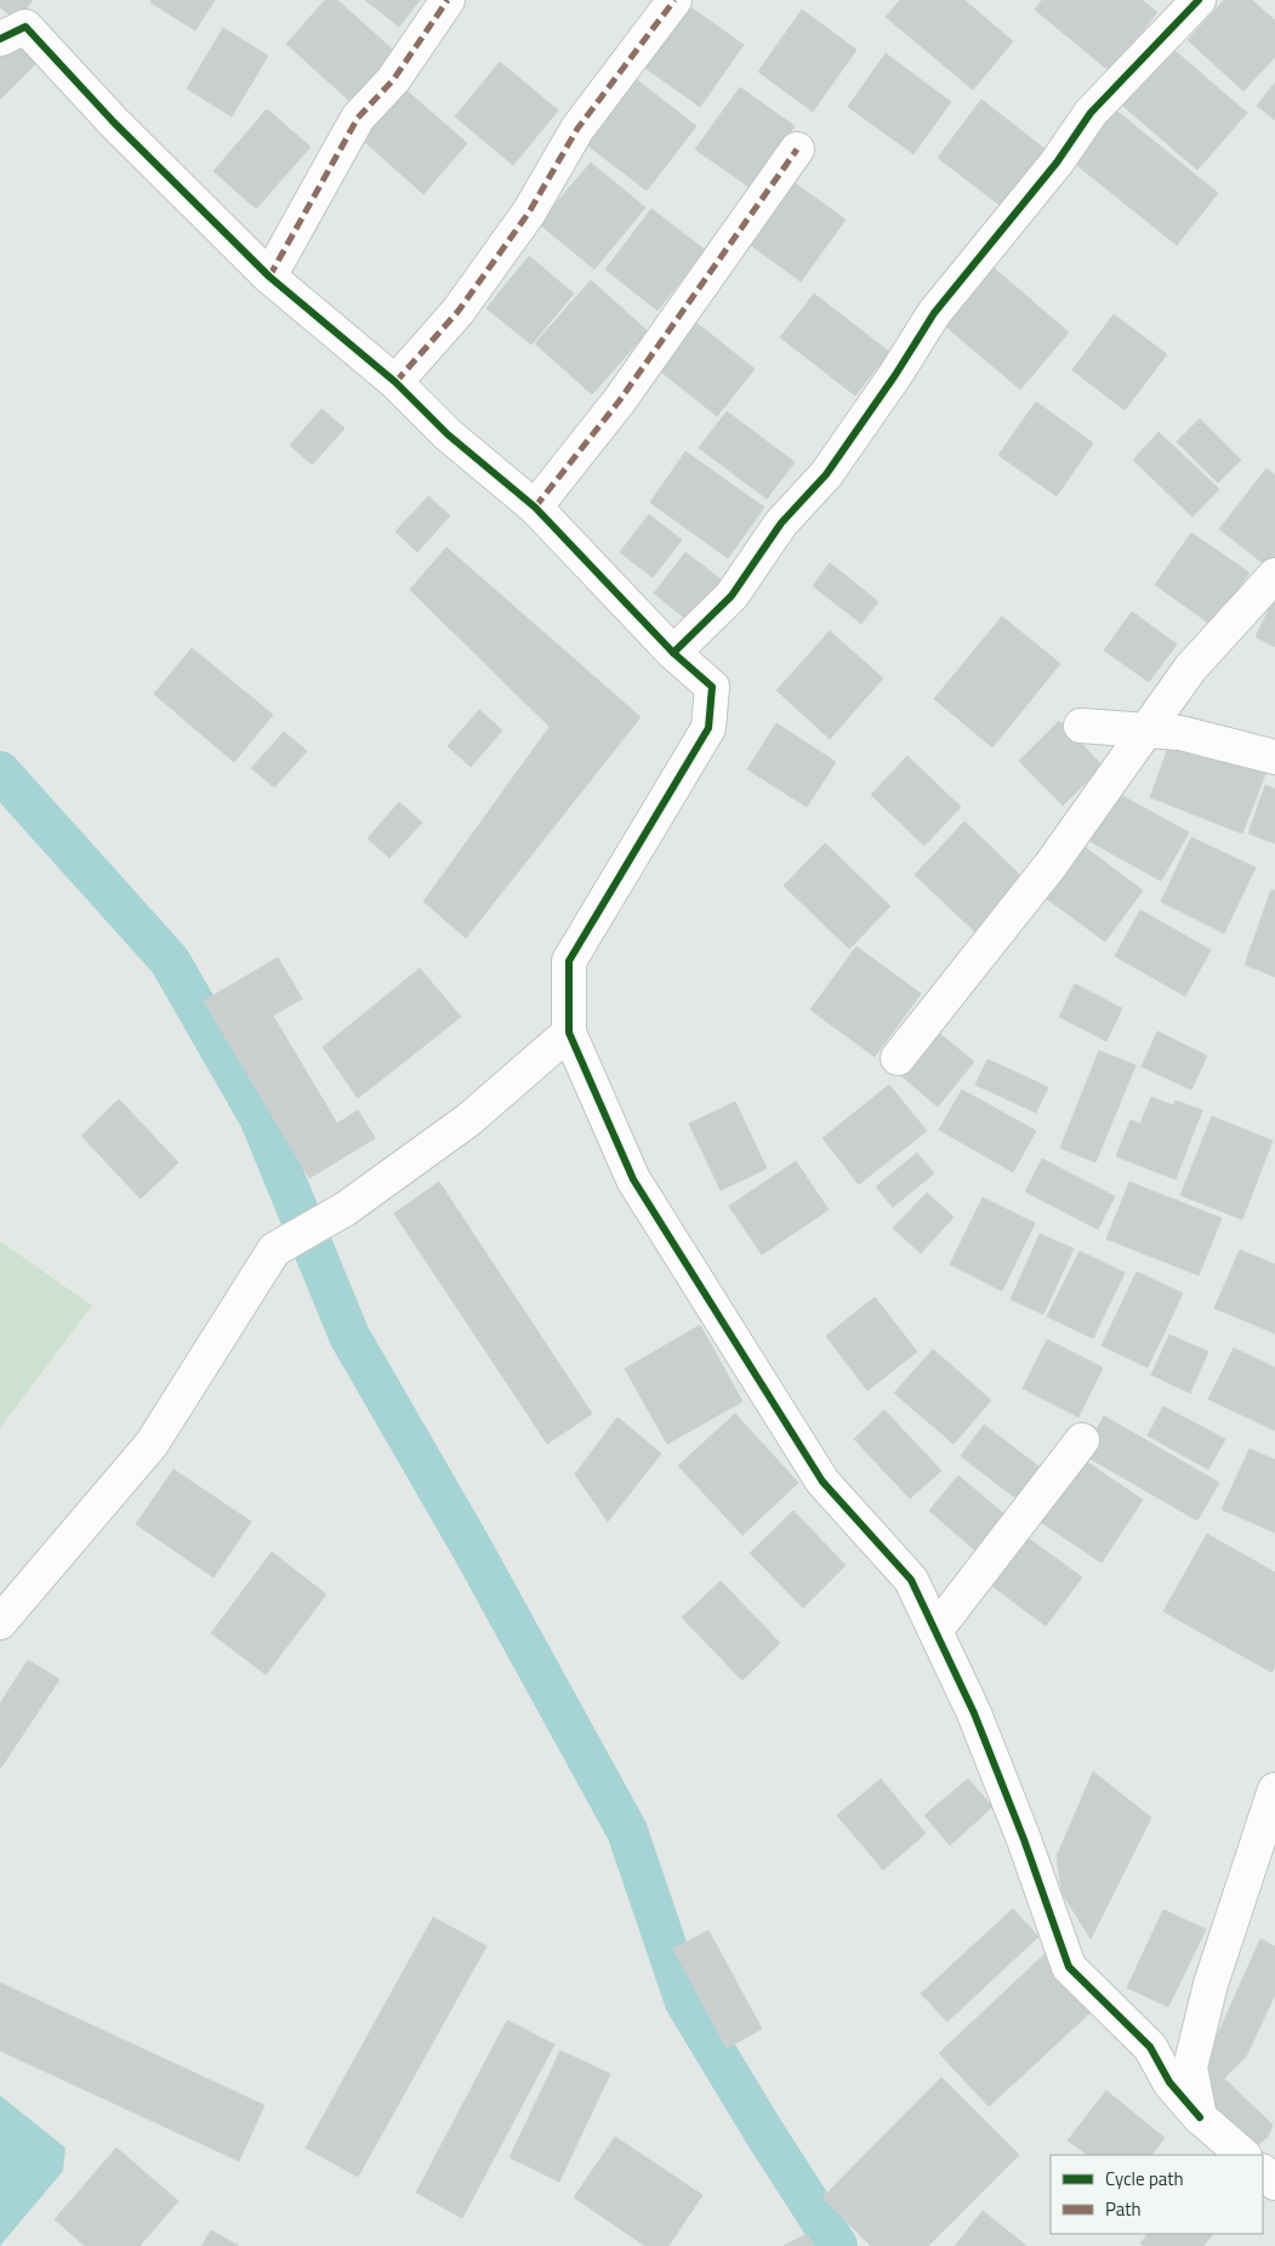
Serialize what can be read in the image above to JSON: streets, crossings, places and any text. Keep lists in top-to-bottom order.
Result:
{
  "legend": ["Cycle path", "Path"]
}
